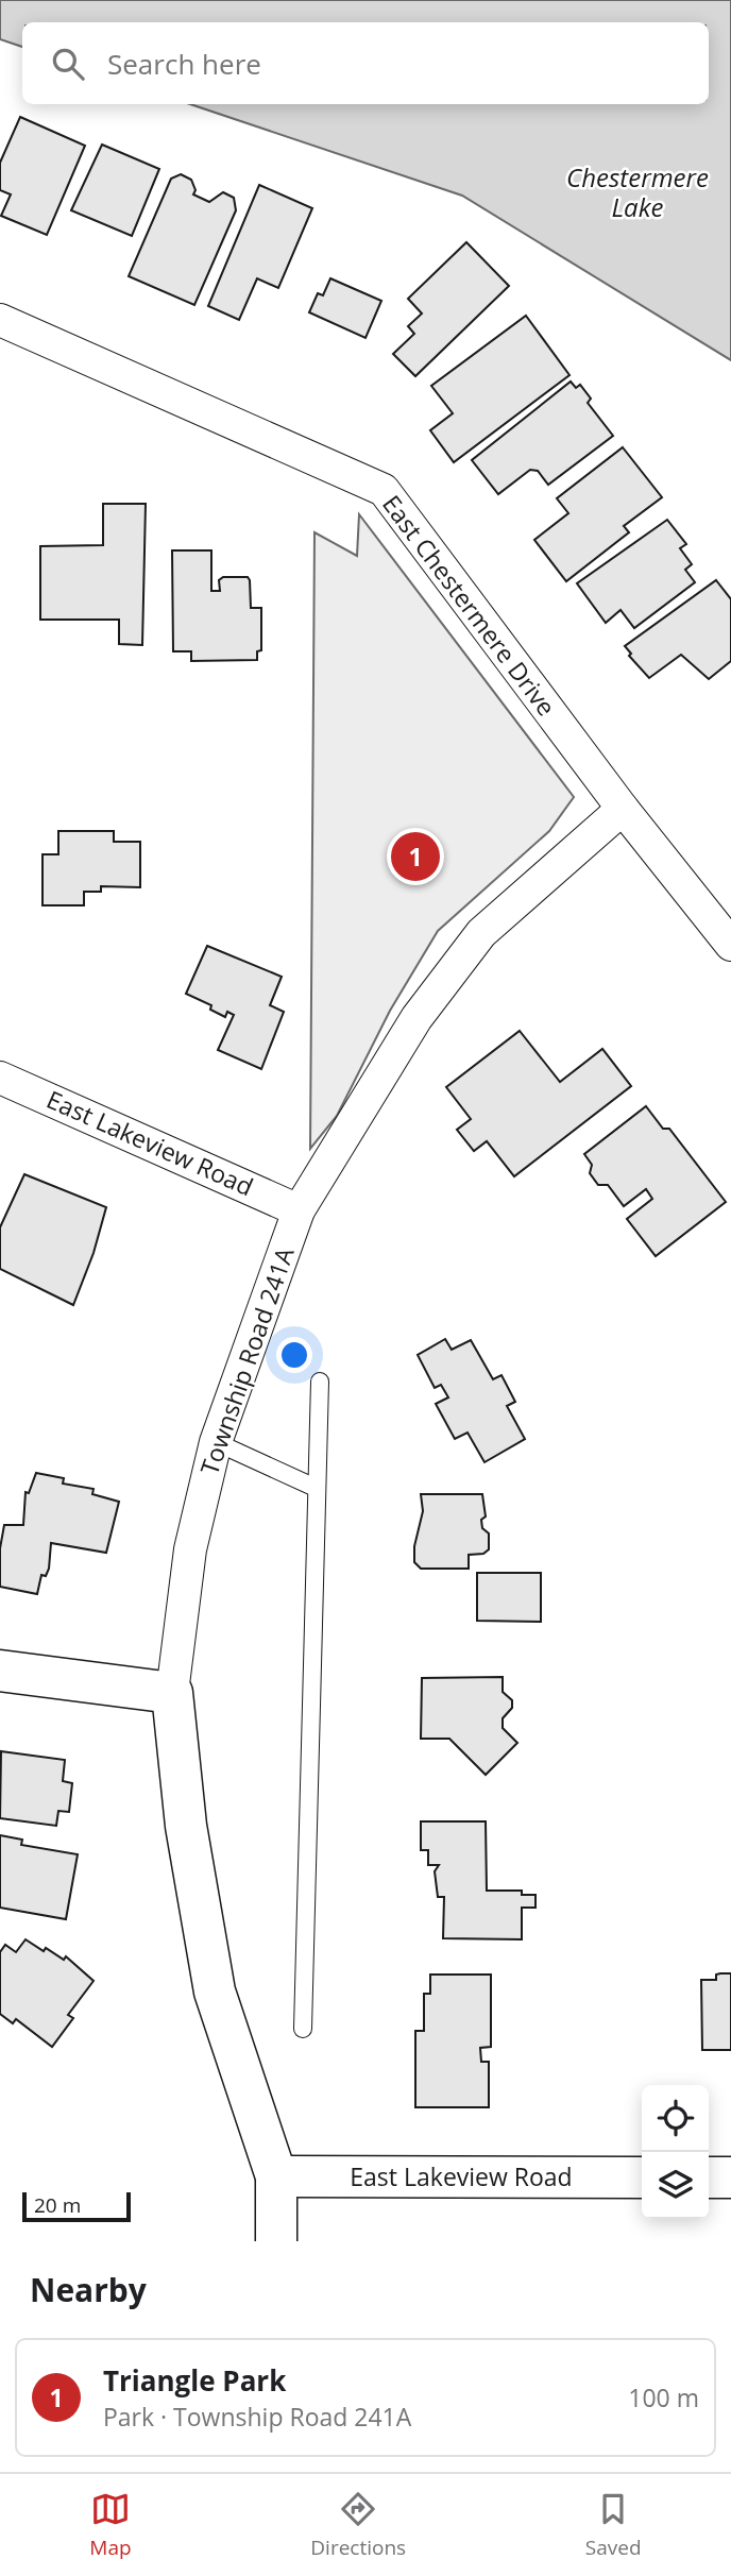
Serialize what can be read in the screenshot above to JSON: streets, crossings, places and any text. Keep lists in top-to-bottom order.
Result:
{
  "streets": {
    "street": ["East Chestermere Drive", "East Lakeview Road", "Township Road 241A"]
  },
  "crossings": [
    ["East Chestermere Drive", "Township Road 241A"],
    ["East Lakeview Road", "Township Road 241A"]
  ],
  "water": ["Chestermere Lake"],
  "scale_bar": "20 m",
  "page": {
    "search": "Search here",
    "pins": "1",
    "scale": "20 m",
    "heading": "Nearby",
    "list": [
      {
        "mark": "1",
        "name": "Triangle Park",
        "note": "Park · Township Road 241A",
        "value": "100 m"
      }
    ],
    "nav": ["Map", "Directions", "Saved"]
  }
}
